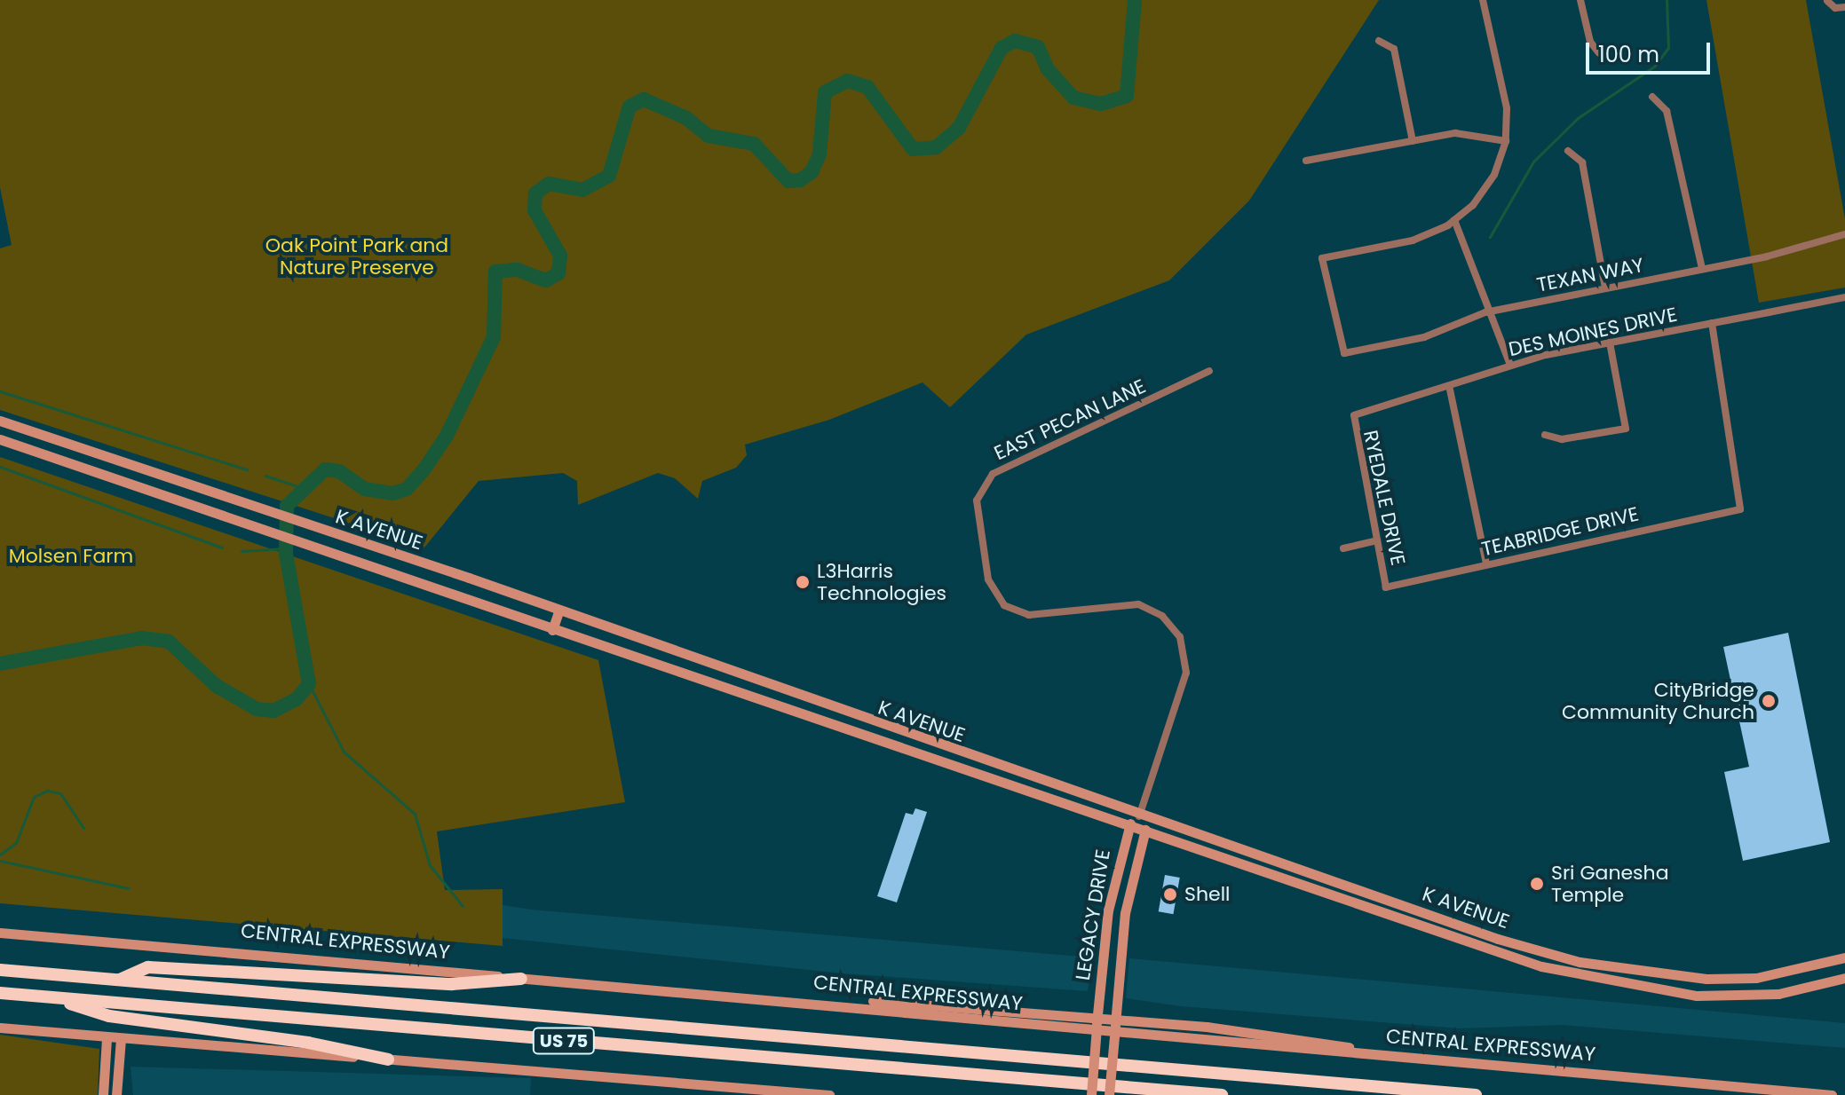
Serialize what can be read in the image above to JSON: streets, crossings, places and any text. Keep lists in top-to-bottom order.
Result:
{
  "streets": {
    "highway": ["US 75"],
    "main road": ["K AVENUE", "LEGACY DRIVE", "CENTRAL EXPRESSWAY"],
    "street": [
      "TEXAN WAY",
      "DES MOINES DRIVE",
      "EAST PECAN LANE",
      "RYEDALE DRIVE",
      "TEABRIDGE DRIVE"
    ]
  },
  "crossings": [
    ["DES MOINES DRIVE", "RYEDALE DRIVE"],
    ["DES MOINES DRIVE", "TEABRIDGE DRIVE"],
    ["EAST PECAN LANE", "K AVENUE"],
    ["EAST PECAN LANE", "LEGACY DRIVE"],
    ["RYEDALE DRIVE", "TEABRIDGE DRIVE"],
    ["K AVENUE", "LEGACY DRIVE"]
  ],
  "parks": ["Oak Point Park and Nature Preserve", "Molsen Farm"],
  "places": [
    "L3Harris Technologies",
    "CityBridge Community Church",
    "Sri Ganesha Temple",
    "Shell"
  ],
  "scale_bar": "100 m"
}
